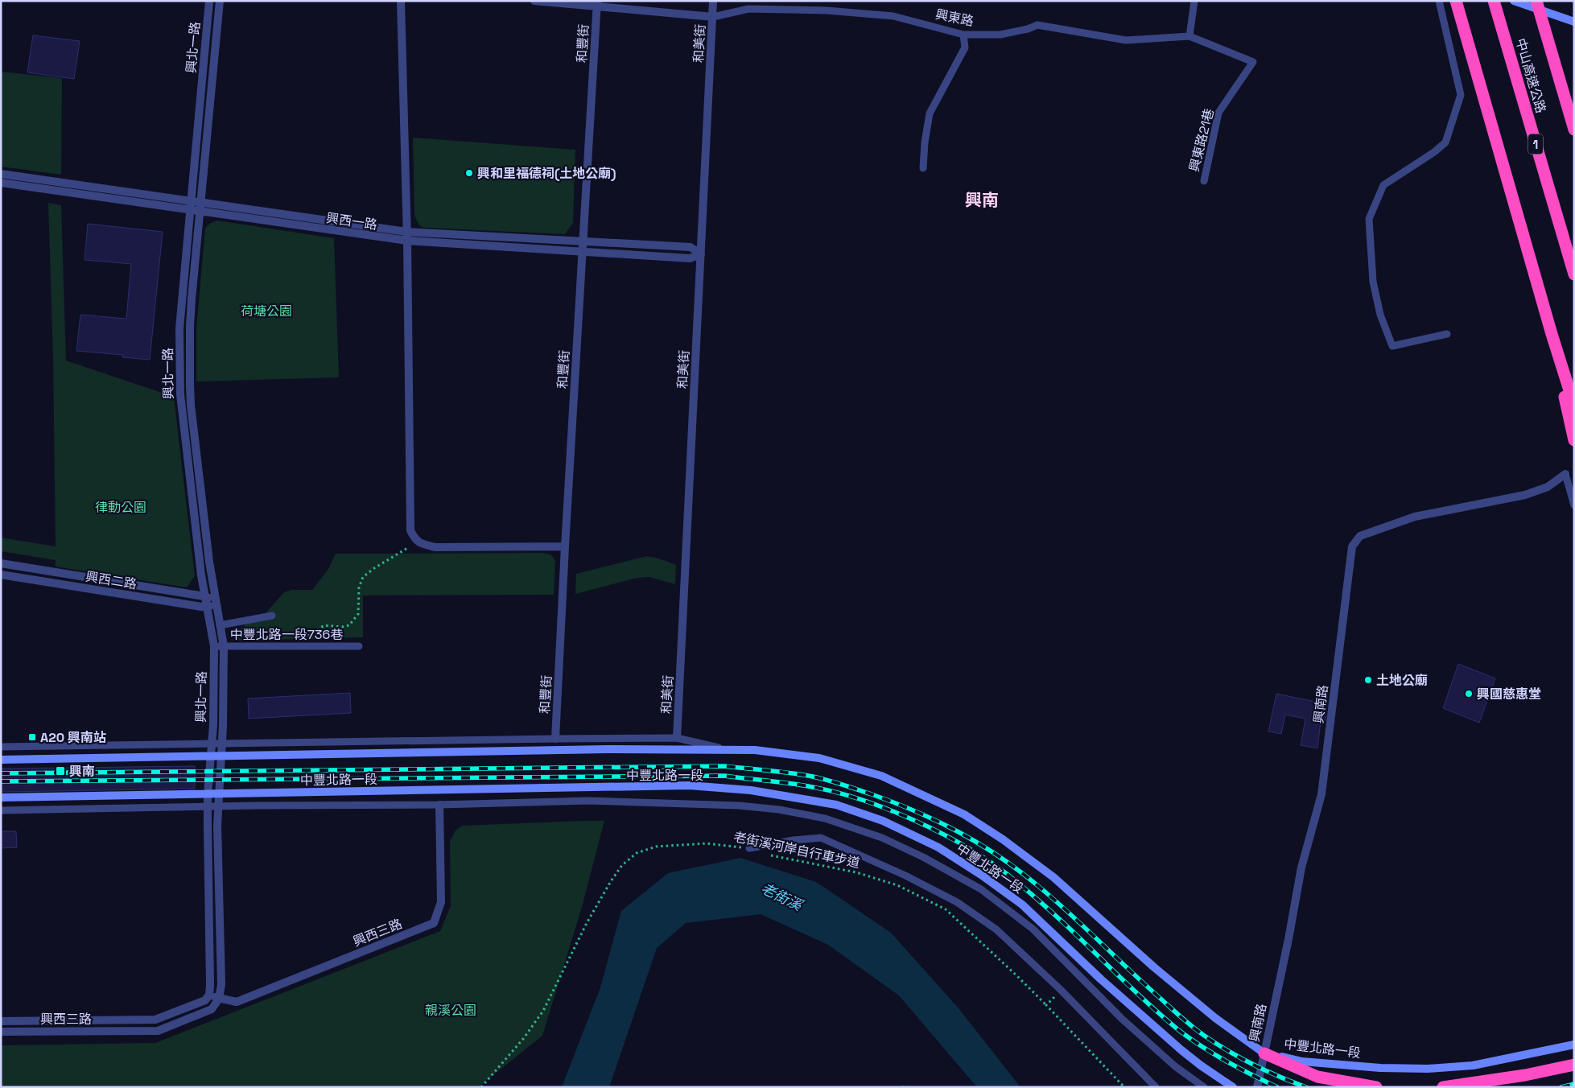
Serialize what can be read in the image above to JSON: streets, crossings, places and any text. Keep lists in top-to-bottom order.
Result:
{
  "streets": {
    "highway": ["中山高速公路", "1"],
    "main road": ["中豐北路一段"],
    "street": [
      "興東路",
      "和豐街",
      "和美街",
      "興北一路",
      "興西一路",
      "興西二路",
      "興南路",
      "興西三路"
    ],
    "lane": ["興東路21巷", "中豐北路一段736巷"],
    "path": ["老街溪河岸自行車步道"]
  },
  "crossings": [
    ["興東路", "和豐街"],
    ["興東路", "和美街"],
    ["興東路", "興東路21巷"],
    ["和豐街", "興西一路"],
    ["和豐街", "中豐北路一段"],
    ["和美街", "興西一路"],
    ["和美街", "中豐北路一段"],
    ["興北一路", "興西一路"],
    ["興北一路", "興西二路"],
    ["興北一路", "中豐北路一段736巷"],
    ["興北一路", "中豐北路一段"],
    ["興南路", "中豐北路一段"],
    ["中豐北路一段", "興西三路"]
  ],
  "districts": ["興南"],
  "water": ["老街溪"],
  "parks": ["荷塘公園", "律動公園", "親溪公園"],
  "places": {
    "other": ["興和里福德祠(土地公廟)", "土地公廟", "興國慈惠堂"],
    "transit": ["A20 興南站", "興南"]
  }
}
